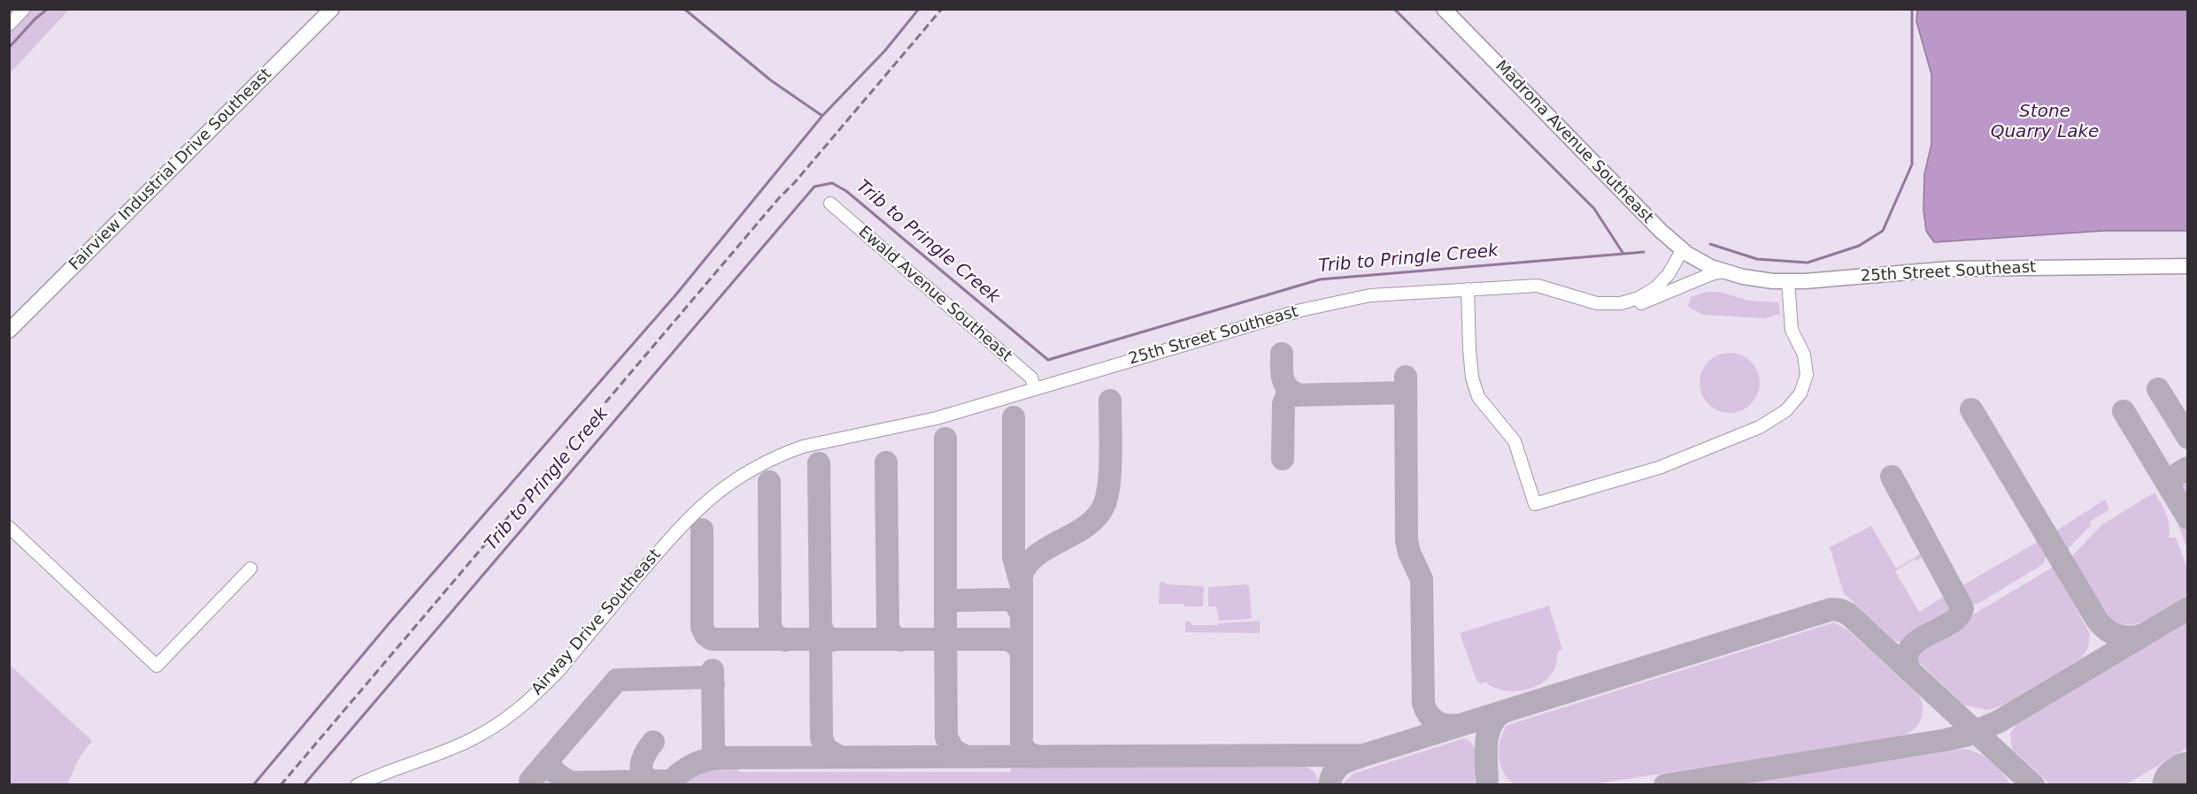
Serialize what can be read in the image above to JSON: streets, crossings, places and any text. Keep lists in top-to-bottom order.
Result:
{
  "streets": {
    "main road": ["Madrona Avenue Southeast", "Fairview Industrial Drive Southeast", "25th Street Southeast"],
    "street": ["Ewald Avenue Southeast", "Airway Drive Southeast"]
  },
  "crossings": [
    ["Madrona Avenue Southeast", "25th Street Southeast"],
    ["25th Street Southeast", "Ewald Avenue Southeast"],
    ["25th Street Southeast", "Airway Drive Southeast"]
  ],
  "water": ["Stone Quarry Lake", "Trib to Pringle Creek"]
}
